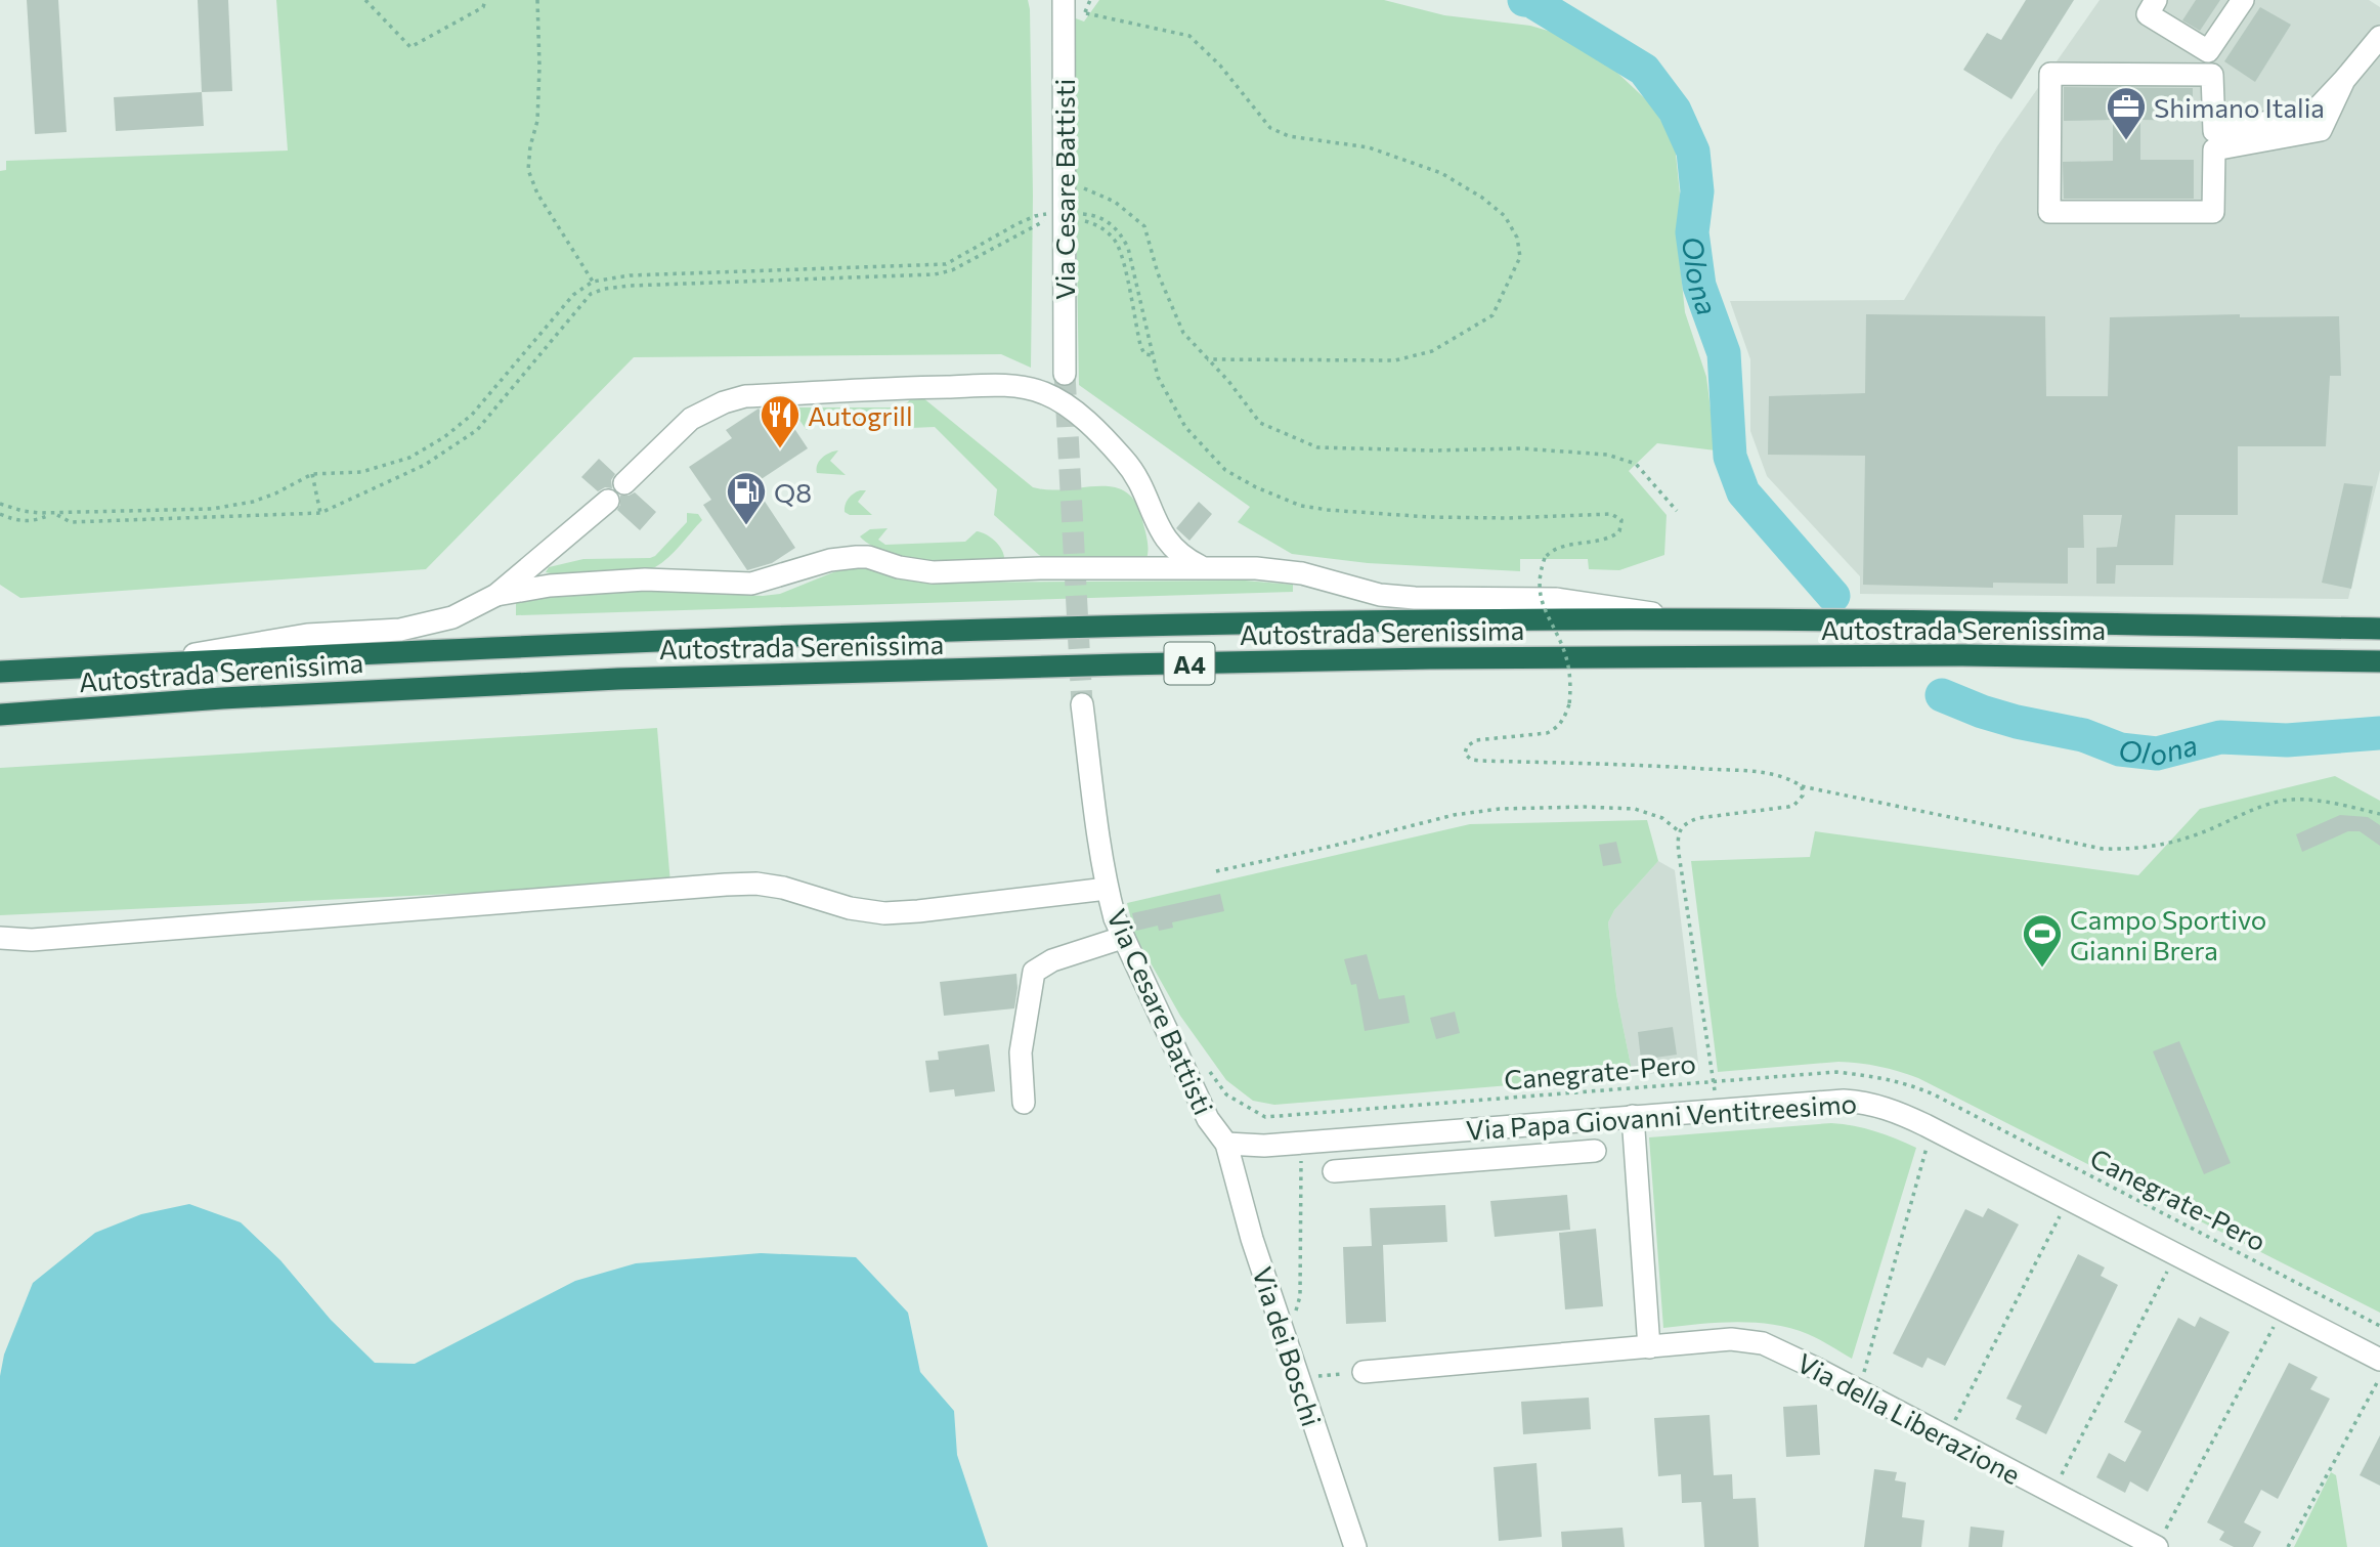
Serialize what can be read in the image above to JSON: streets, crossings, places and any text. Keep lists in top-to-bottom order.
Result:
{
  "streets": {
    "highway": ["Autostrada Serenissima", "A4"],
    "street": [
      "Via Cesare Battisti",
      "Via Papa Giovanni Ventitreesimo",
      "Via dei Boschi",
      "Via della Liberazione"
    ],
    "path": ["Canegrate-Pero"]
  },
  "crossings": [
    ["Via Cesare Battisti", "Via Papa Giovanni Ventitreesimo"],
    ["Via Cesare Battisti", "Via dei Boschi"],
    ["Via Papa Giovanni Ventitreesimo", "Via dei Boschi"]
  ],
  "water": ["Olona"],
  "places": {
    "office": ["Shimano Italia"],
    "restaurant": ["Autogrill"],
    "fuel station": ["Q8"],
    "sports": ["Campo Sportivo Gianni Brera"]
  }
}
